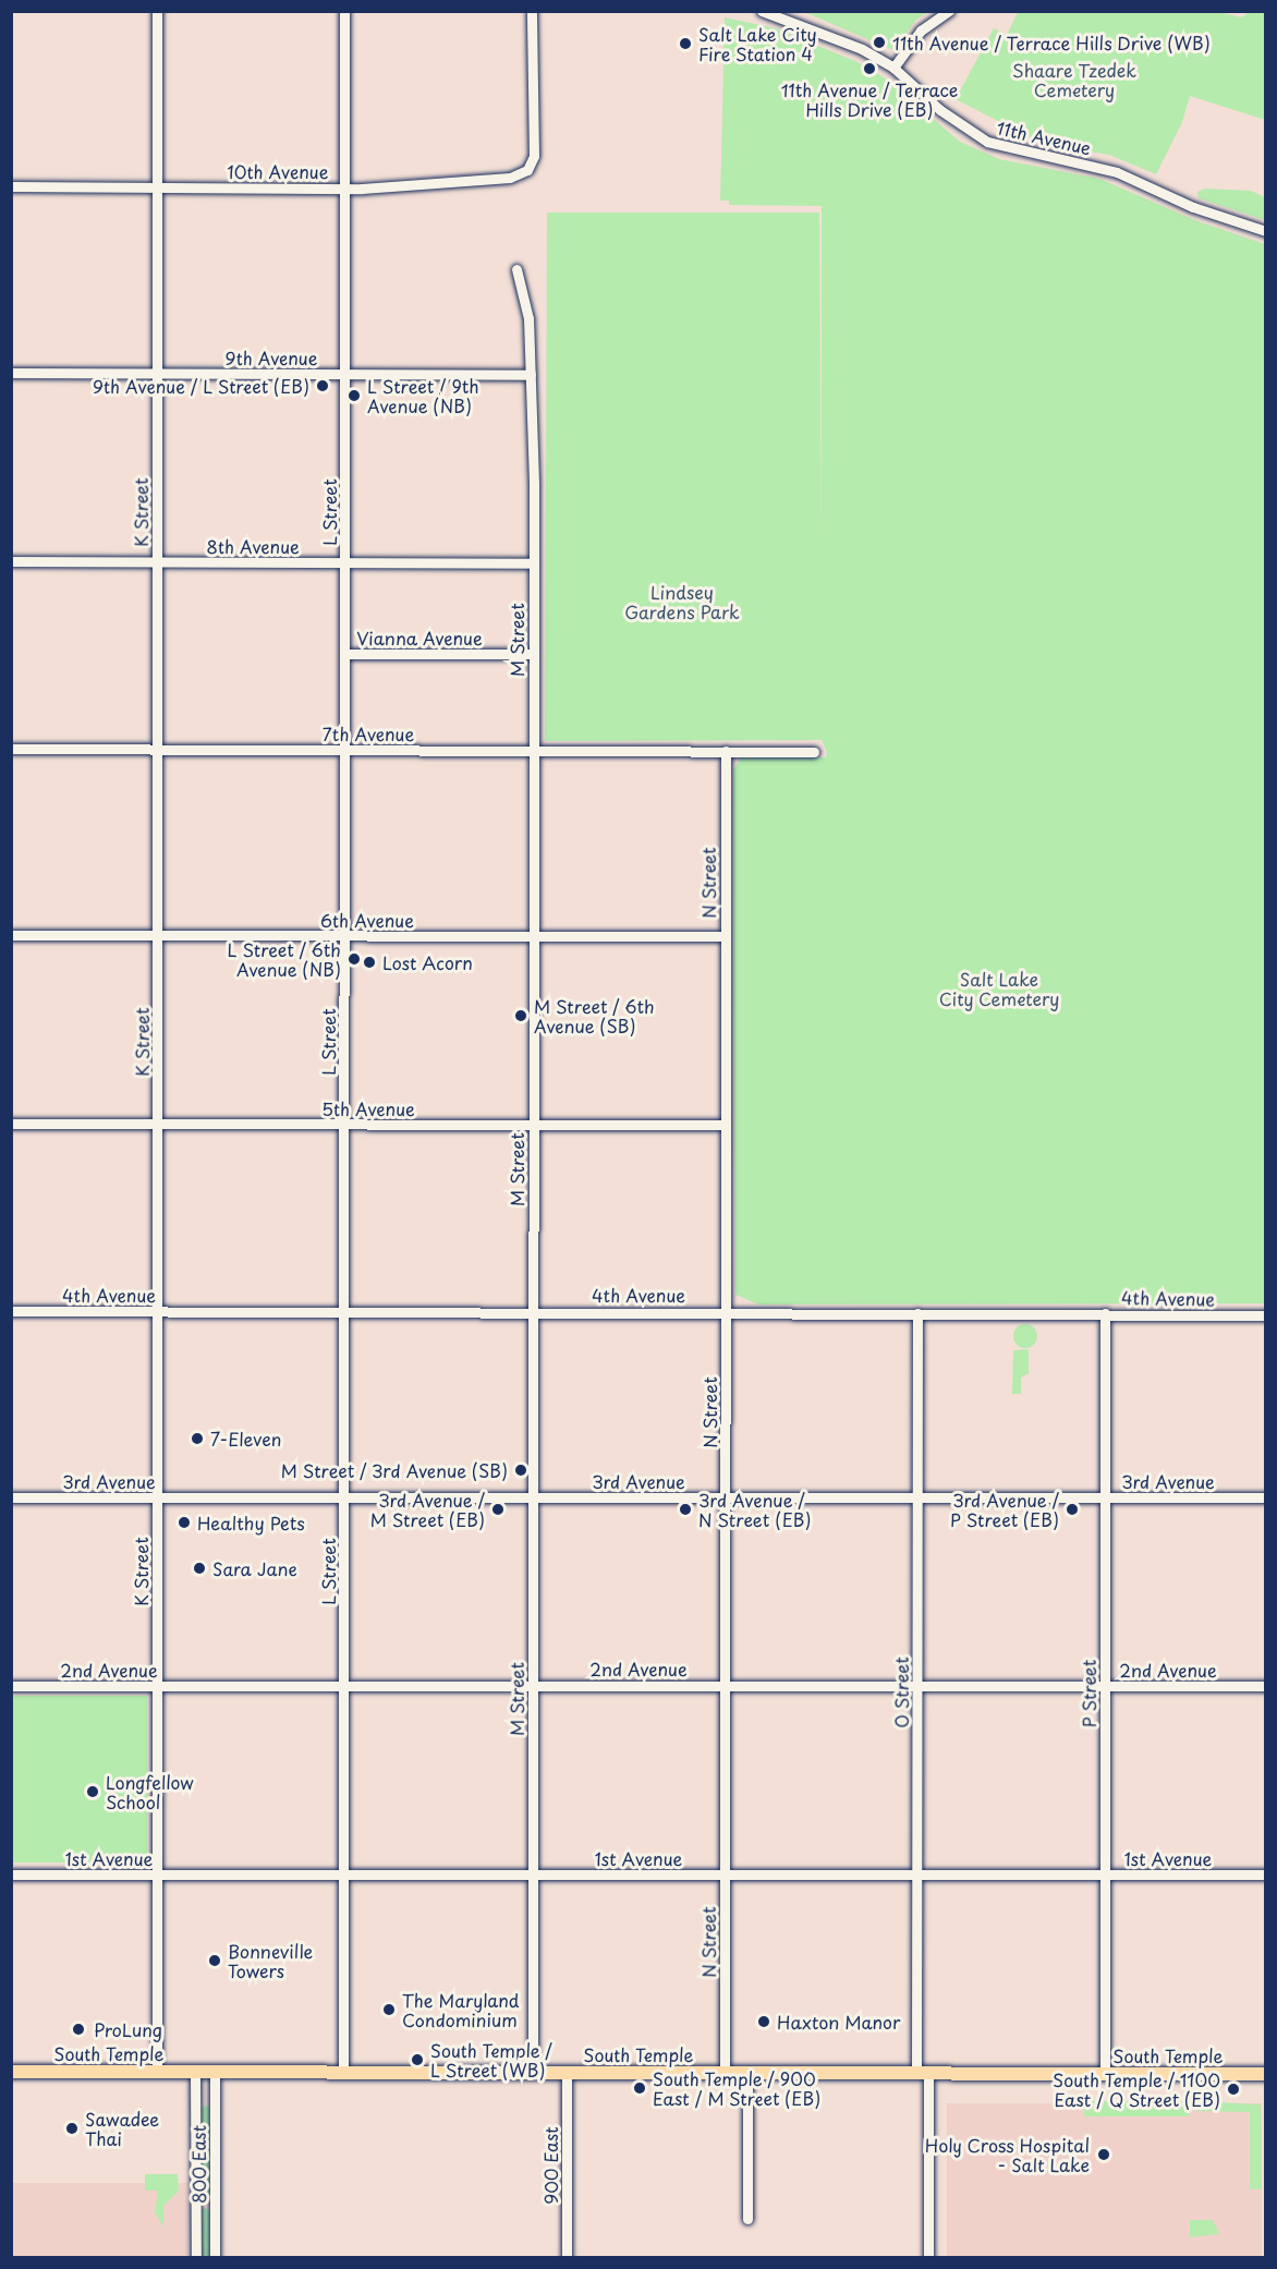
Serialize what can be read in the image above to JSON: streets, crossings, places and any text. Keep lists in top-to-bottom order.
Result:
{
  "streets": {
    "main road": ["South Temple"],
    "street": [
      "11th Avenue",
      "10th Avenue",
      "9th Avenue",
      "K Street",
      "L Street",
      "8th Avenue",
      "Vianna Avenue",
      "M Street",
      "7th Avenue",
      "N Street",
      "6th Avenue",
      "5th Avenue",
      "4th Avenue",
      "3rd Avenue",
      "2nd Avenue",
      "O Street",
      "P Street",
      "1st Avenue",
      "800 East",
      "900 East"
    ]
  },
  "crossings": [
    ["10th Avenue", "K Street"],
    ["10th Avenue", "L Street"],
    ["9th Avenue", "K Street"],
    ["9th Avenue", "L Street"],
    ["9th Avenue", "M Street"],
    ["K Street", "8th Avenue"],
    ["K Street", "7th Avenue"],
    ["K Street", "6th Avenue"],
    ["K Street", "5th Avenue"],
    ["K Street", "4th Avenue"],
    ["K Street", "3rd Avenue"],
    ["K Street", "2nd Avenue"],
    ["K Street", "1st Avenue"],
    ["K Street", "South Temple"],
    ["L Street", "8th Avenue"],
    ["L Street", "Vianna Avenue"],
    ["L Street", "7th Avenue"],
    ["L Street", "6th Avenue"],
    ["L Street", "5th Avenue"],
    ["L Street", "4th Avenue"],
    ["L Street", "3rd Avenue"],
    ["L Street", "2nd Avenue"],
    ["L Street", "1st Avenue"],
    ["L Street", "South Temple"],
    ["8th Avenue", "M Street"],
    ["Vianna Avenue", "M Street"],
    ["M Street", "7th Avenue"],
    ["M Street", "6th Avenue"],
    ["M Street", "5th Avenue"],
    ["M Street", "4th Avenue"],
    ["M Street", "3rd Avenue"],
    ["M Street", "2nd Avenue"],
    ["M Street", "1st Avenue"],
    ["M Street", "South Temple"],
    ["7th Avenue", "N Street"],
    ["N Street", "6th Avenue"],
    ["N Street", "5th Avenue"],
    ["N Street", "4th Avenue"],
    ["N Street", "3rd Avenue"],
    ["N Street", "2nd Avenue"],
    ["N Street", "1st Avenue"],
    ["N Street", "South Temple"],
    ["4th Avenue", "O Street"],
    ["4th Avenue", "P Street"],
    ["3rd Avenue", "O Street"],
    ["3rd Avenue", "P Street"],
    ["2nd Avenue", "O Street"],
    ["2nd Avenue", "P Street"],
    ["O Street", "1st Avenue"],
    ["O Street", "South Temple"],
    ["P Street", "1st Avenue"],
    ["P Street", "South Temple"],
    ["South Temple", "800 East"],
    ["South Temple", "900 East"]
  ],
  "parks": ["Shaare Tzedek Cemetery", "Lindsey Gardens Park", "Salt Lake City Cemetery"],
  "places": [
    "11th Avenue / Terrace Hills Drive (WB)",
    "Salt Lake City Fire Station 4",
    "11th Avenue / Terrace Hills Drive (EB)",
    "9th Avenue / L Street (EB)",
    "L Street / 9th Avenue (NB)",
    "L Street / 6th Avenue (NB)",
    "Lost Acorn",
    "M Street / 6th Avenue (SB)",
    "7-Eleven",
    "M Street / 3rd Avenue (SB)",
    "3rd Avenue / M Street (EB)",
    "3rd Avenue / N Street (EB)",
    "3rd Avenue / P Street (EB)",
    "Healthy Pets",
    "Sara Jane",
    "Longfellow School",
    "Bonneville Towers",
    "The Maryland Condominium",
    "Haxton Manor",
    "ProLung",
    "South Temple / L Street (WB)",
    "South Temple / 900 East / M Street (EB)",
    "South Temple / 1100 East / Q Street (EB)",
    "Sawadee Thai",
    "Holy Cross Hospital - Salt Lake"
  ]
}
